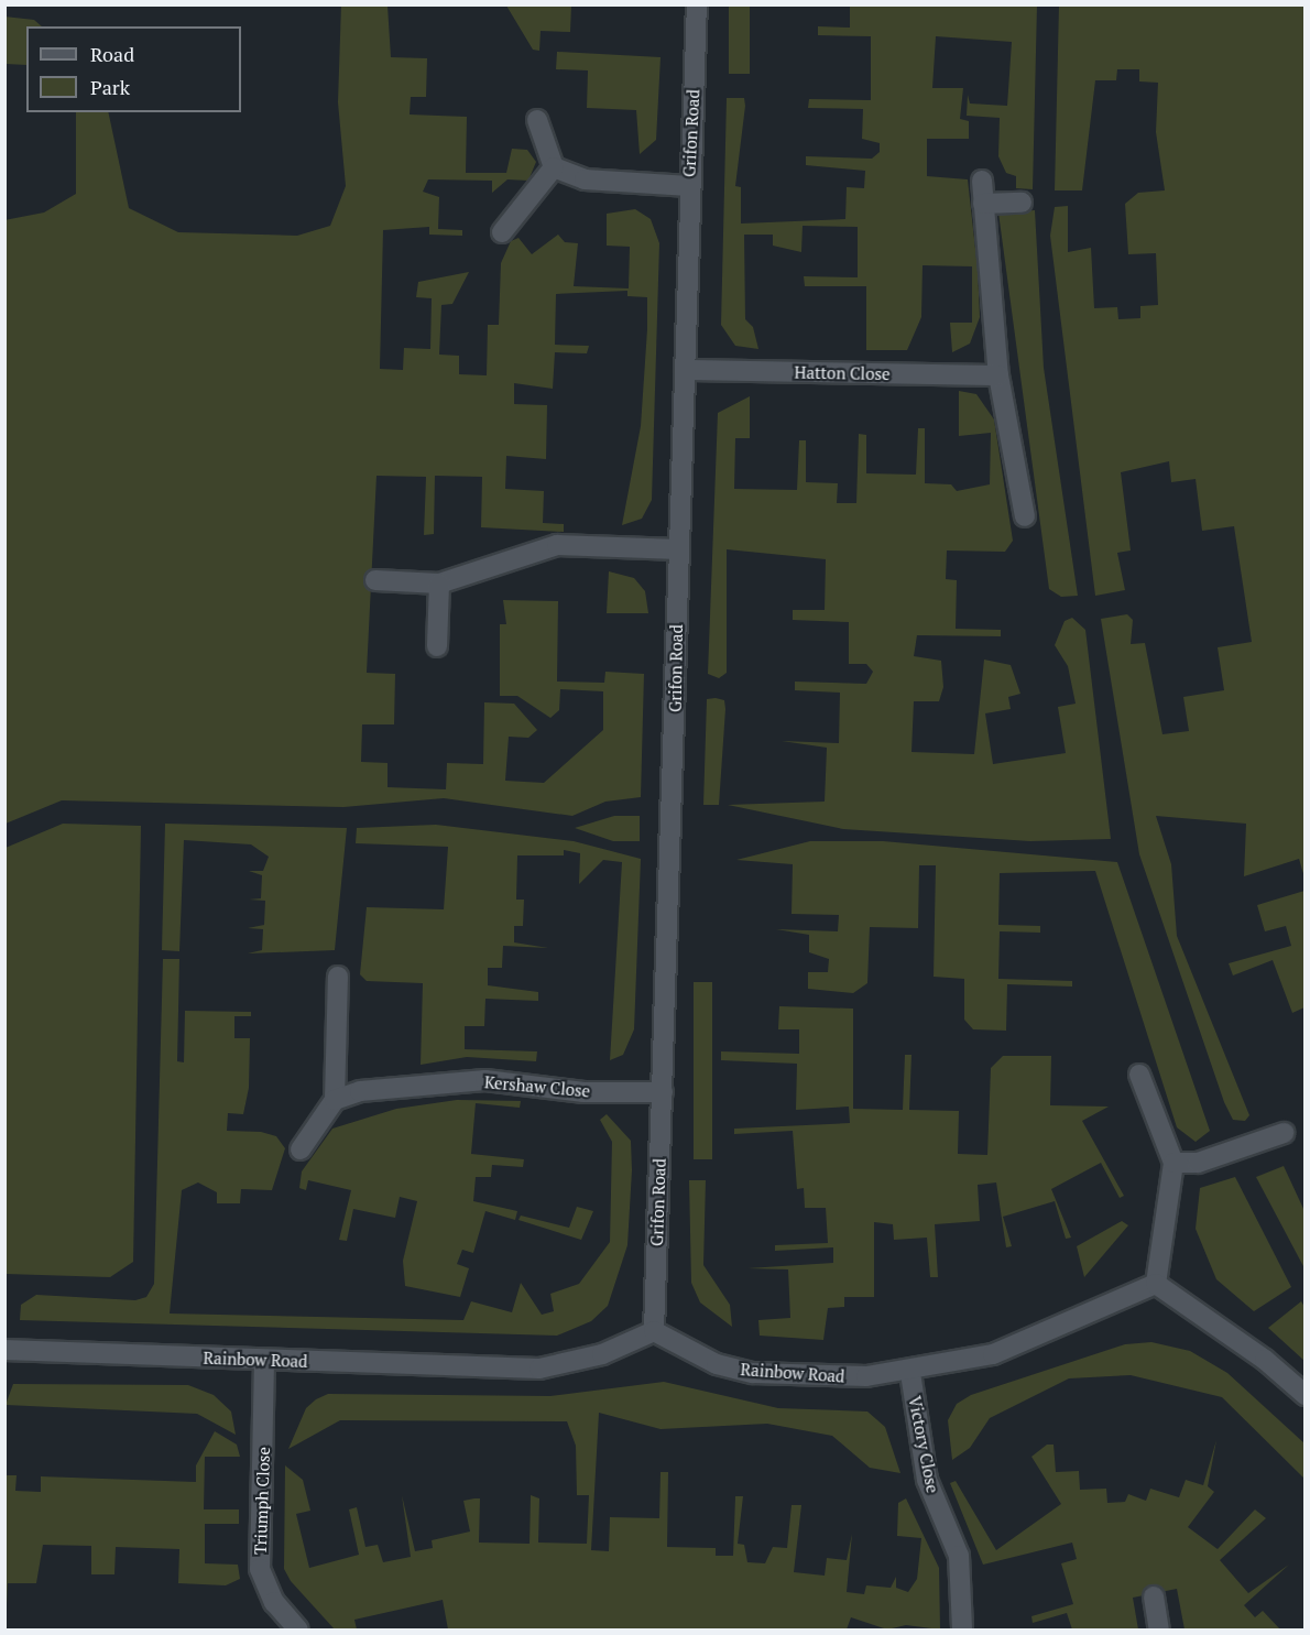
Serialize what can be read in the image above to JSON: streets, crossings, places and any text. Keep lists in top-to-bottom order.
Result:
{
  "streets": {
    "street": [
      "Grifon Road",
      "Hatton Close",
      "Kershaw Close",
      "Rainbow Road",
      "Victory Close",
      "Triumph Close"
    ]
  },
  "crossings": [
    ["Grifon Road", "Hatton Close"],
    ["Grifon Road", "Kershaw Close"],
    ["Grifon Road", "Rainbow Road"],
    ["Rainbow Road", "Victory Close"],
    ["Rainbow Road", "Triumph Close"]
  ],
  "legend": ["Road", "Park"]
}
